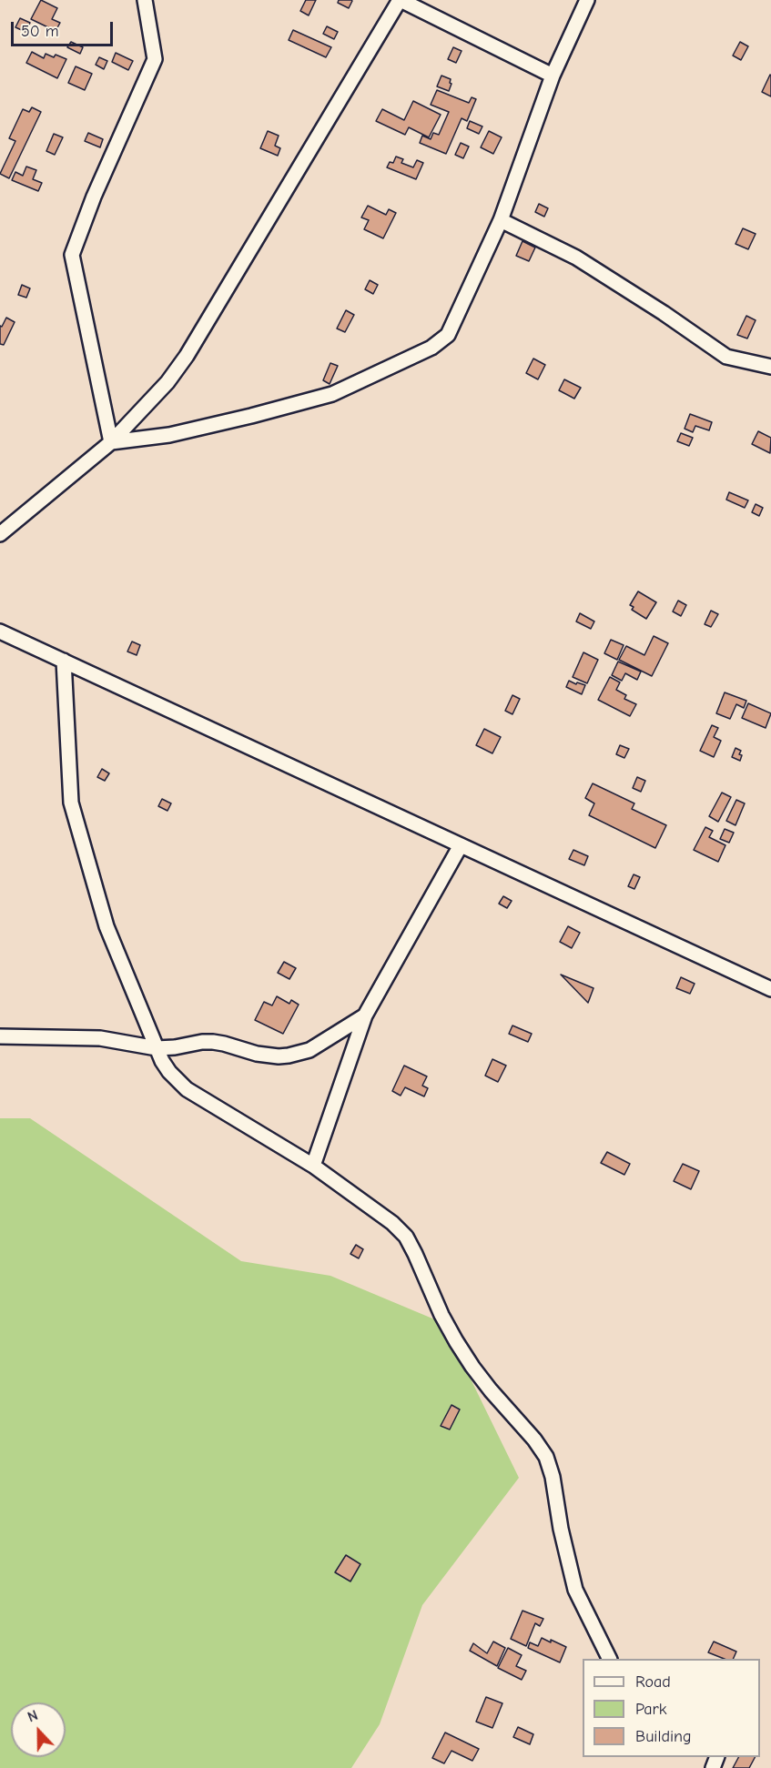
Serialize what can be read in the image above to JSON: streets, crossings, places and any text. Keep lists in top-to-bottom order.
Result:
{
  "legend": ["Road", "Park", "Building"],
  "scale_bar": "50 m",
  "north": "top"
}
